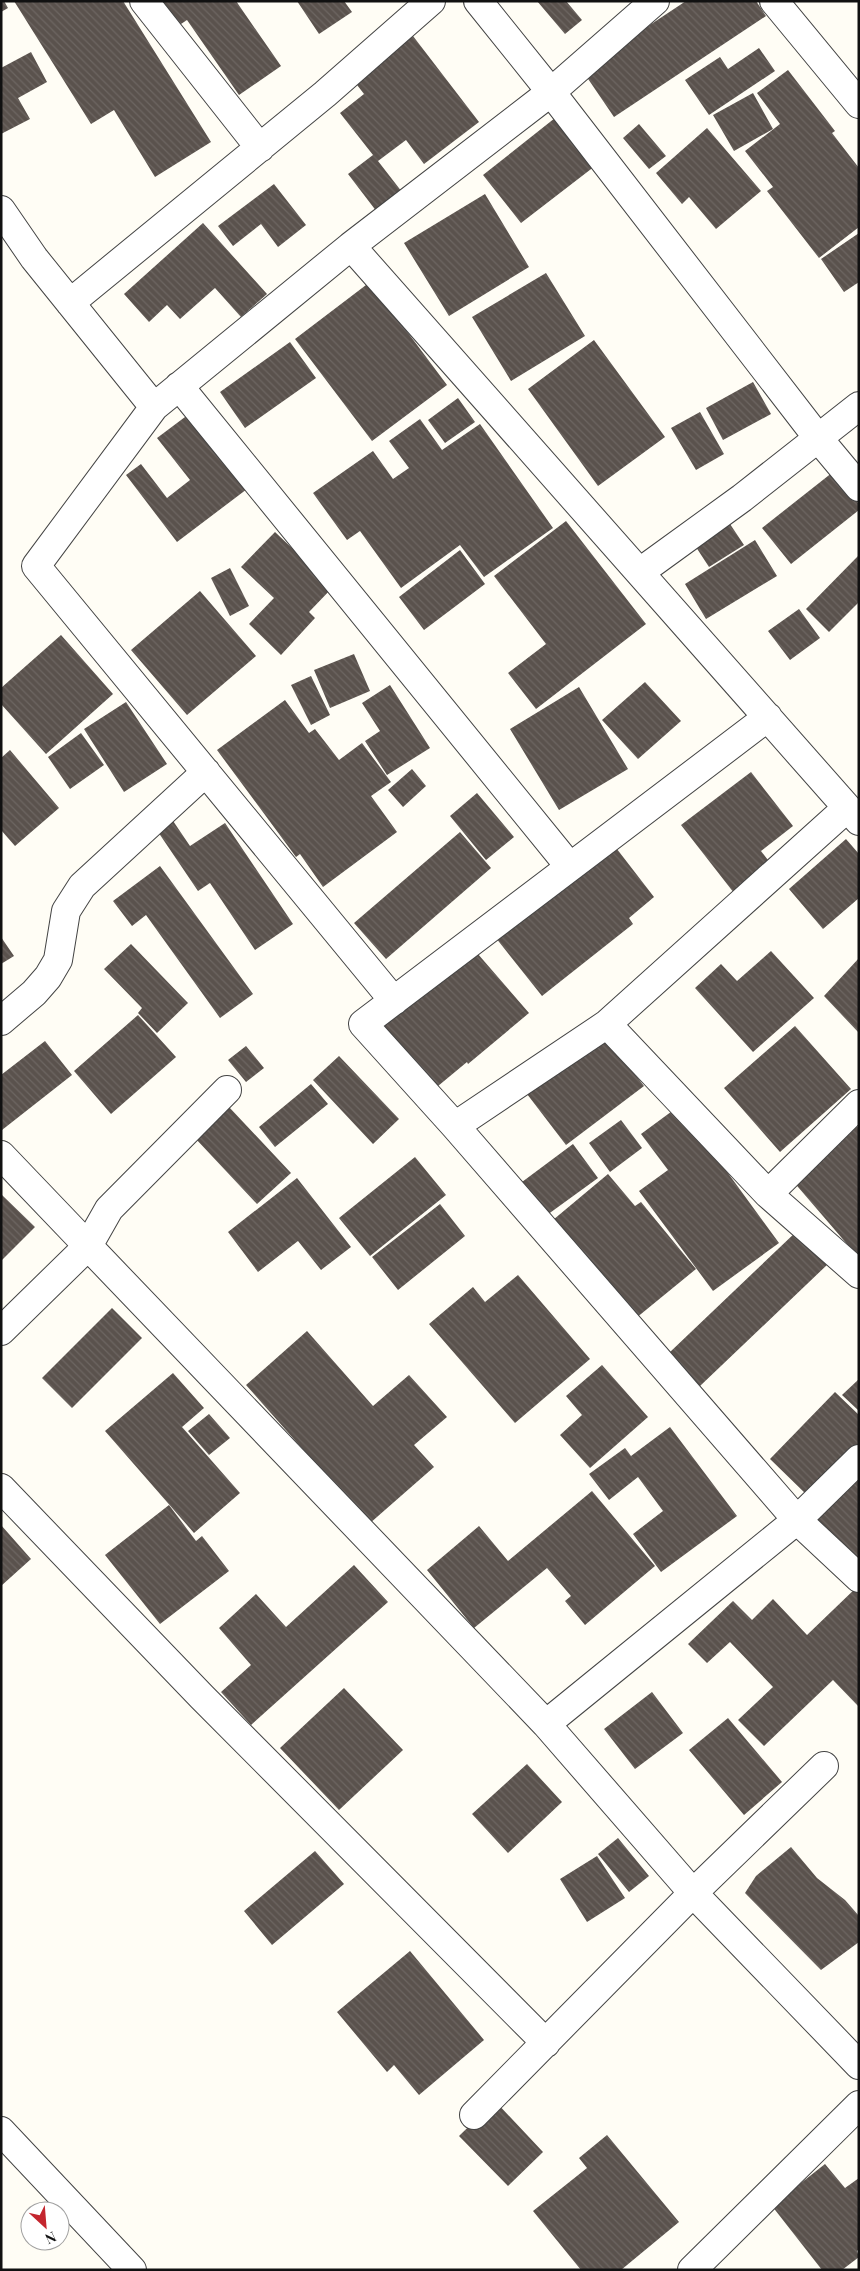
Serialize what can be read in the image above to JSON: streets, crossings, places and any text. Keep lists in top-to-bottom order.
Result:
{
  "north": "bottom right"
}
